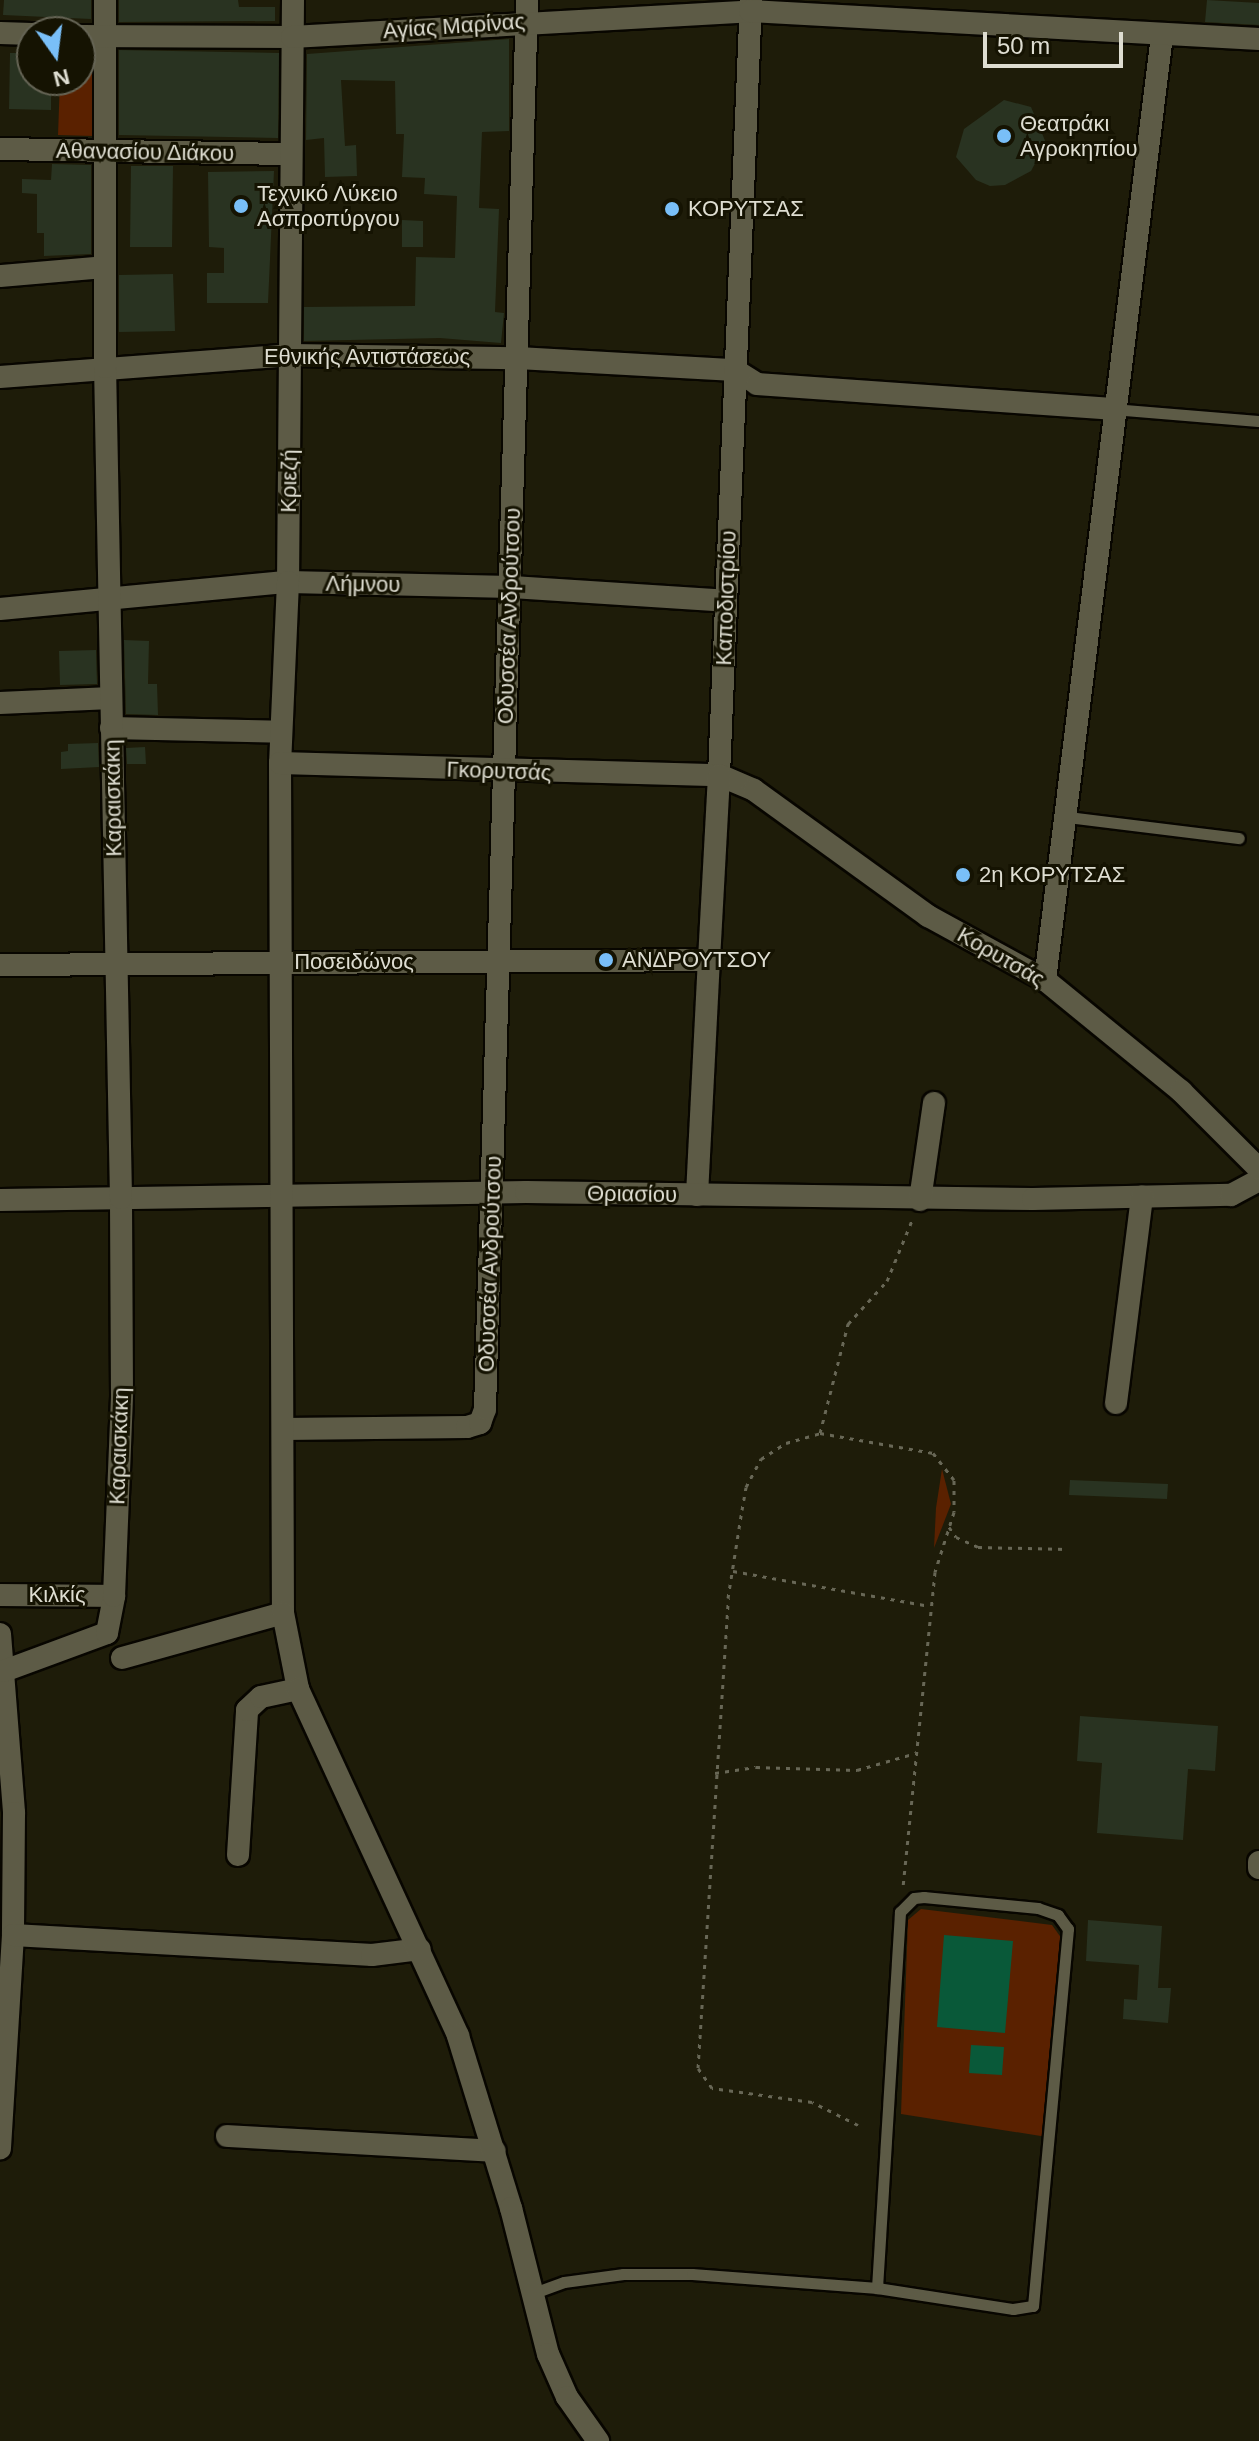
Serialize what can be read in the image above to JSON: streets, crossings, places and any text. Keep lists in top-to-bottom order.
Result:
{
  "streets": {
    "street": [
      "Αγίας Μαρίνας",
      "Αθανασίου Διάκου",
      "Εθνικής Αντιστάσεως",
      "Κριεζή",
      "Λήμνου",
      "Καποδιστρίου",
      "Οδυσσέα Ανδρούτσου",
      "Γκορυτσάς",
      "Καραισκάκη",
      "Κορυτσάς",
      "Ποσειδώνος",
      "Θριασίου",
      "Κιλκίς"
    ]
  },
  "crossings": [
    ["Αγίας Μαρίνας", "Κριεζή"],
    ["Αγίας Μαρίνας", "Καποδιστρίου"],
    ["Αγίας Μαρίνας", "Οδυσσέα Ανδρούτσου"],
    ["Αγίας Μαρίνας", "Καραισκάκη"],
    ["Αθανασίου Διάκου", "Κριεζή"],
    ["Αθανασίου Διάκου", "Καραισκάκη"],
    ["Εθνικής Αντιστάσεως", "Κριεζή"],
    ["Εθνικής Αντιστάσεως", "Καποδιστρίου"],
    ["Εθνικής Αντιστάσεως", "Οδυσσέα Ανδρούτσου"],
    ["Εθνικής Αντιστάσεως", "Καραισκάκη"],
    ["Κριεζή", "Λήμνου"],
    ["Κριεζή", "Οδυσσέα Ανδρούτσου"],
    ["Κριεζή", "Γκορυτσάς"],
    ["Κριεζή", "Ποσειδώνος"],
    ["Κριεζή", "Θριασίου"],
    ["Λήμνου", "Καποδιστρίου"],
    ["Λήμνου", "Οδυσσέα Ανδρούτσου"],
    ["Λήμνου", "Καραισκάκη"],
    ["Καποδιστρίου", "Γκορυτσάς"],
    ["Καποδιστρίου", "Κορυτσάς"],
    ["Καποδιστρίου", "Ποσειδώνος"],
    ["Καποδιστρίου", "Θριασίου"],
    ["Οδυσσέα Ανδρούτσου", "Γκορυτσάς"],
    ["Οδυσσέα Ανδρούτσου", "Ποσειδώνος"],
    ["Οδυσσέα Ανδρούτσου", "Θριασίου"],
    ["Γκορυτσάς", "Κορυτσάς"],
    ["Καραισκάκη", "Ποσειδώνος"],
    ["Καραισκάκη", "Θριασίου"],
    ["Καραισκάκη", "Κιλκίς"]
  ],
  "places": [
    "Θεατράκι Αγροκηπίου",
    "Τεχνικό Λύκειο Ασπροπύργου",
    "ΚΟΡΥΤΣΑΣ",
    "2η ΚΟΡΥΤΣΑΣ",
    "ΑΝΔΡΟΥΤΣΟΥ"
  ],
  "scale_bar": "50 m",
  "north": "bottom"
}
